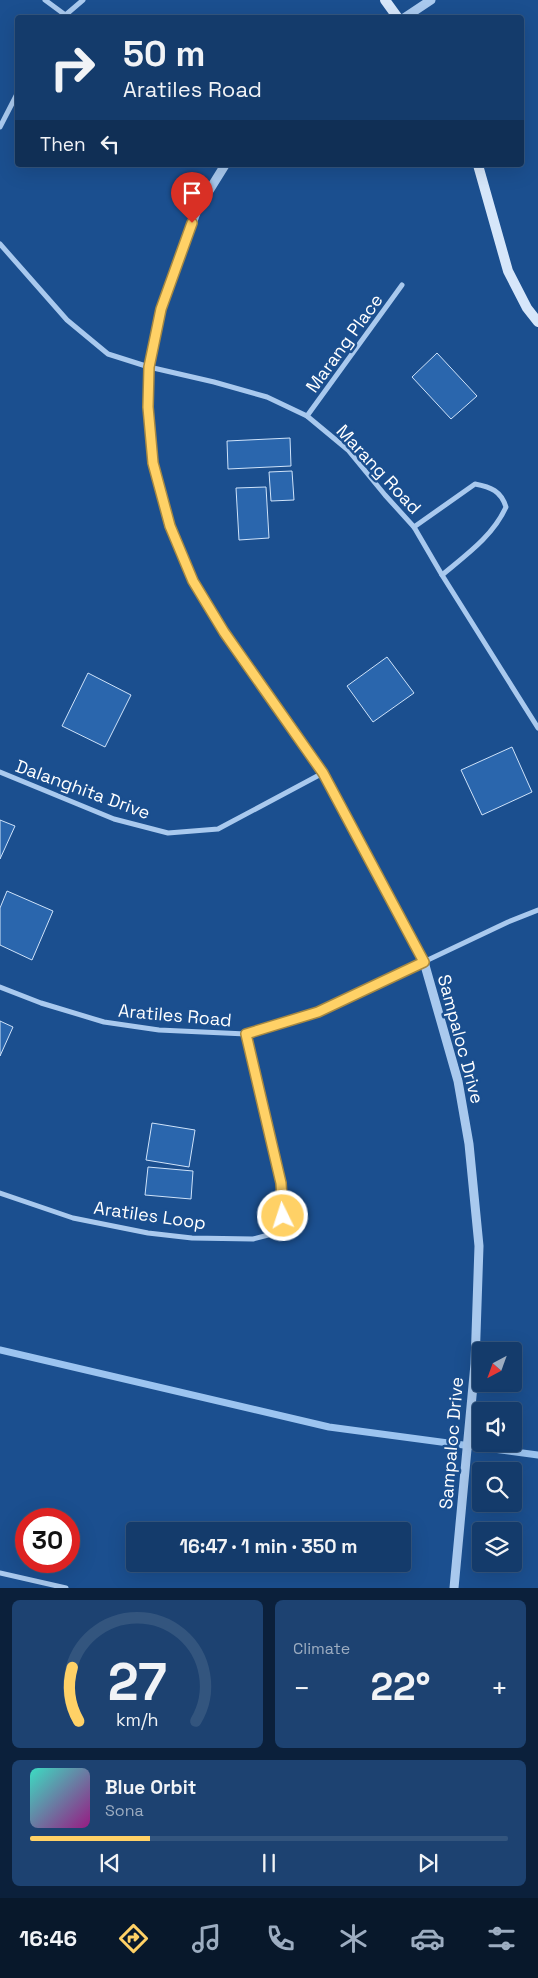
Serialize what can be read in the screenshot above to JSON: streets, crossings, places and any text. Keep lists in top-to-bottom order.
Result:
{
  "streets": {
    "street": [
      "Marang Place",
      "Marang Road",
      "Dalanghita Drive",
      "Aratiles Road",
      "Sampaloc Drive",
      "Aratiles Loop"
    ]
  },
  "crossings": [
    ["Marang Place", "Marang Road"],
    ["Marang Road", "Sampaloc Drive"],
    ["Dalanghita Drive", "Sampaloc Drive"],
    ["Aratiles Road", "Sampaloc Drive"],
    ["Aratiles Road", "Aratiles Loop"]
  ],
  "north": "bottom left",
  "page": {
    "turn": ["50 m", "Aratiles Road"],
    "then": "Then",
    "limit": "30",
    "trip": "16:47 · 1 min · 350 m",
    "tile": "Climate",
    "heat": ["−", "22°", "+"],
    "song": ["Blue Orbit", "Sona"],
    "tabs": "16:46",
    "gauge": ["27", "km/h"]
  }
}
